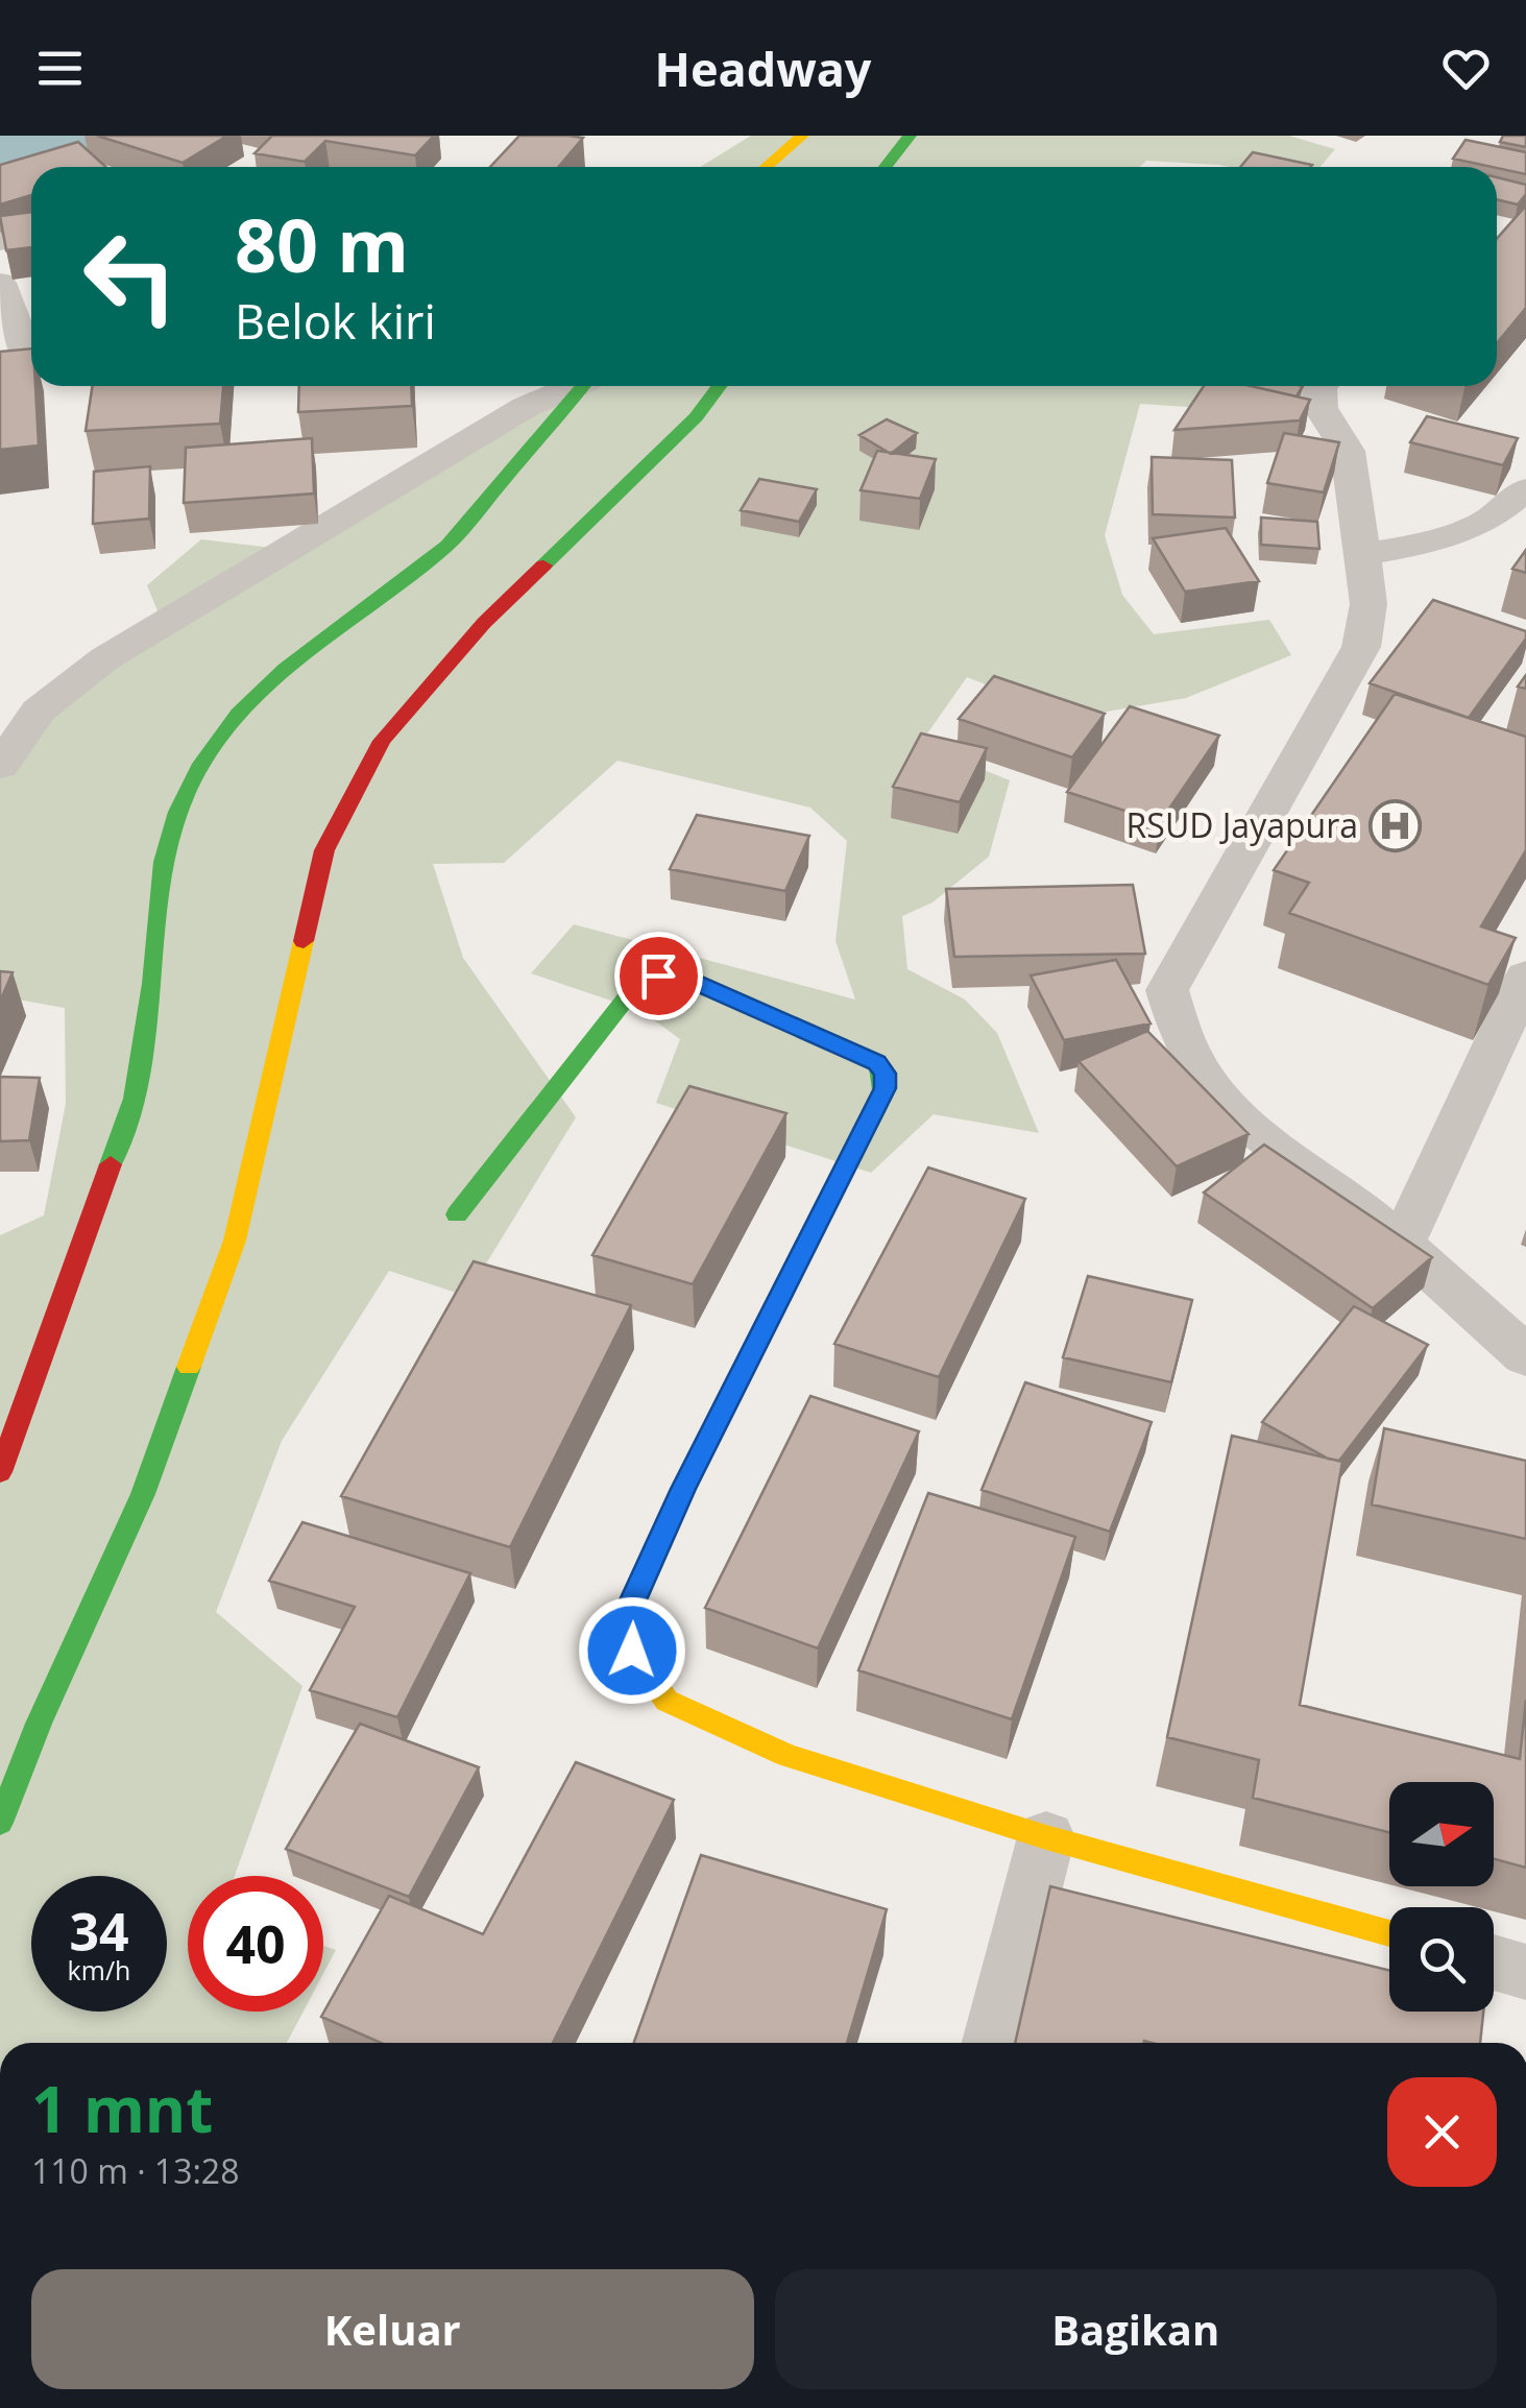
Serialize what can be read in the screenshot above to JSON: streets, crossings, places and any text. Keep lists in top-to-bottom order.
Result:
{
  "places": {
    "hospital": ["RSUD Jayapura"]
  },
  "north": "right",
  "page": {
    "header": "Headway",
    "turn": ["80 m", "Belok kiri"],
    "speed": "34 km/h",
    "limit": "40",
    "heading": ["1 mnt", "110 m · 13:28"],
    "buttons": ["Keluar", "Bagikan"]
  }
}
